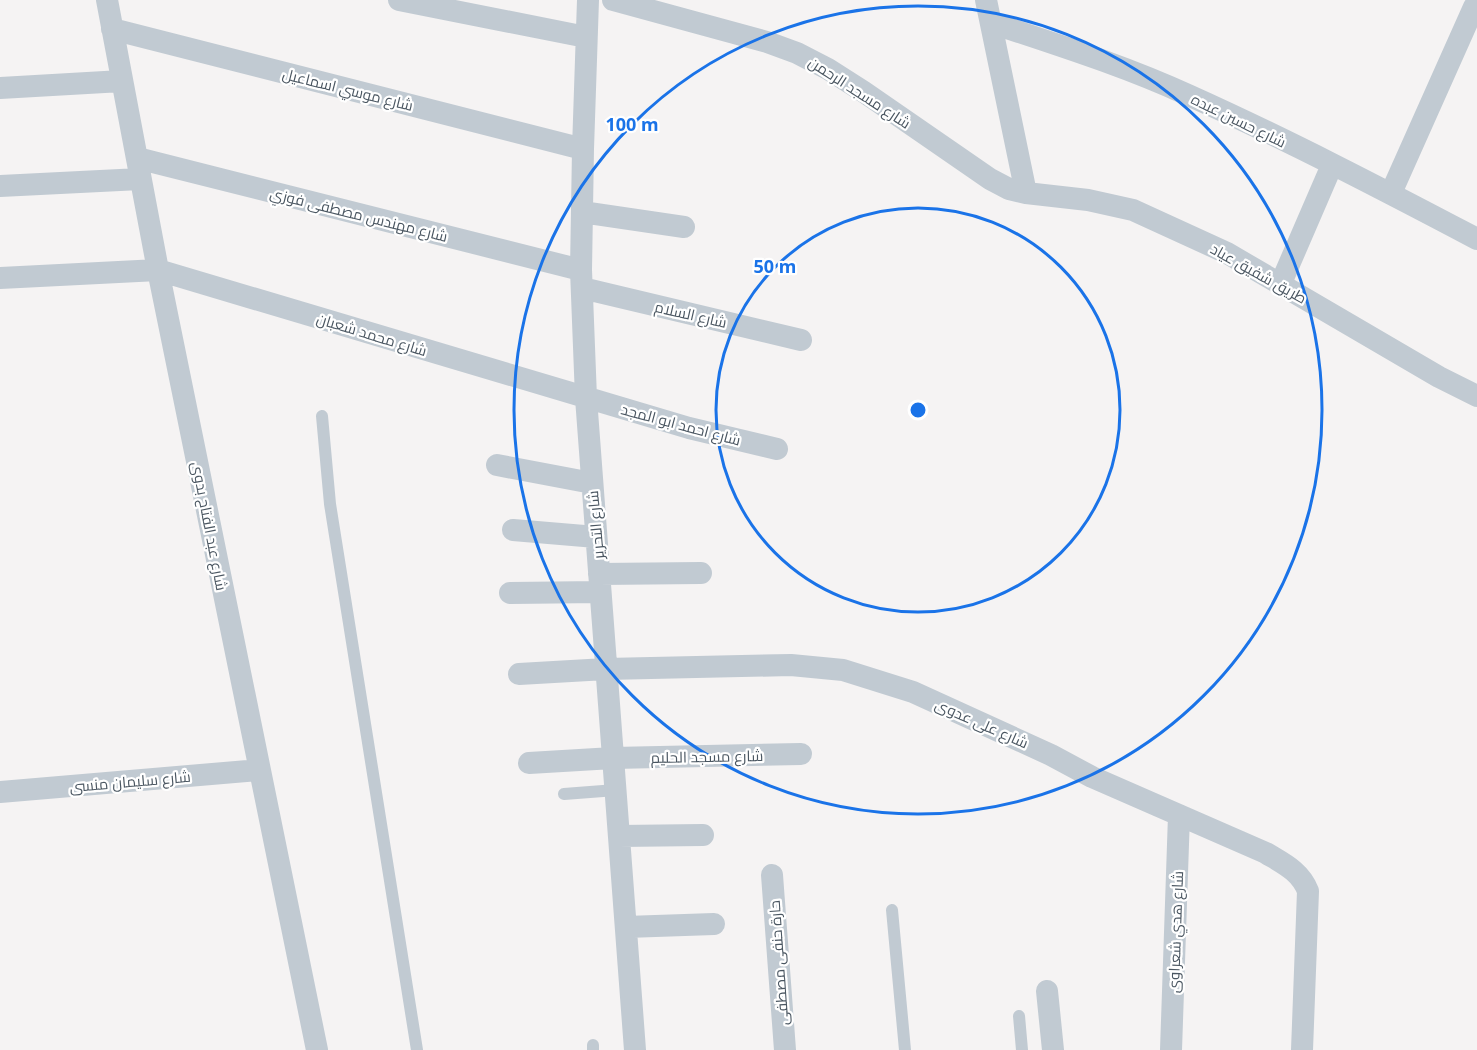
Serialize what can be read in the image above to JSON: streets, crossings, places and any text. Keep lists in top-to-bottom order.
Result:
{
  "streets": {
    "street": [
      "شارع موسي اسماعيل",
      "شارع مسجد الرحمن",
      "شارع حسين عبده",
      "شارع مهندس مصطفى فوزي",
      "طريق شفيق عياد",
      "شارع السلام",
      "شارع محمد شعبان",
      "شارع احمد ابو المجد",
      "شارع التحرير",
      "شارع عبد الفتاح بدوى",
      "شارع على عدوى",
      "شارع مسجد الحليم",
      "شارع سليمان منسى",
      "شارع هدي شعراوى",
      "حارة حنفى مصطفى"
    ]
  },
  "crossings": [
    ["شارع موسي اسماعيل", "شارع التحرير"],
    ["شارع موسي اسماعيل", "شارع عبد الفتاح بدوى"],
    ["شارع مسجد الرحمن", "طريق شفيق عياد"],
    ["شارع مهندس مصطفى فوزي", "شارع السلام"],
    ["شارع مهندس مصطفى فوزي", "شارع التحرير"],
    ["شارع مهندس مصطفى فوزي", "شارع عبد الفتاح بدوى"],
    ["شارع السلام", "شارع التحرير"],
    ["شارع محمد شعبان", "شارع احمد ابو المجد"],
    ["شارع محمد شعبان", "شارع التحرير"],
    ["شارع محمد شعبان", "شارع عبد الفتاح بدوى"],
    ["شارع احمد ابو المجد", "شارع التحرير"],
    ["شارع التحرير", "شارع على عدوى"],
    ["شارع التحرير", "شارع مسجد الحليم"],
    ["شارع عبد الفتاح بدوى", "شارع سليمان منسى"],
    ["شارع على عدوى", "شارع هدي شعراوى"]
  ],
  "rings": ["100 m", "50 m"]
}
